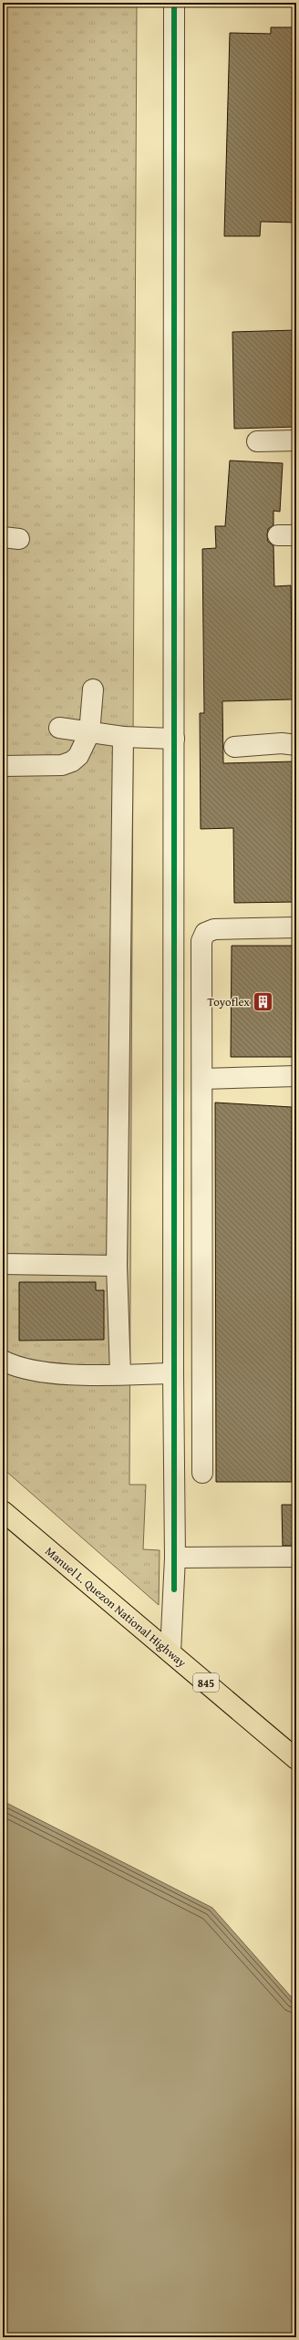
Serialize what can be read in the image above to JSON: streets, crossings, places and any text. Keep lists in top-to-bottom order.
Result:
{
  "streets": {
    "main road": ["Manuel L. Quezon National Highway", "845"]
  },
  "places": {
    "building": ["Toyoflex"]
  }
}
